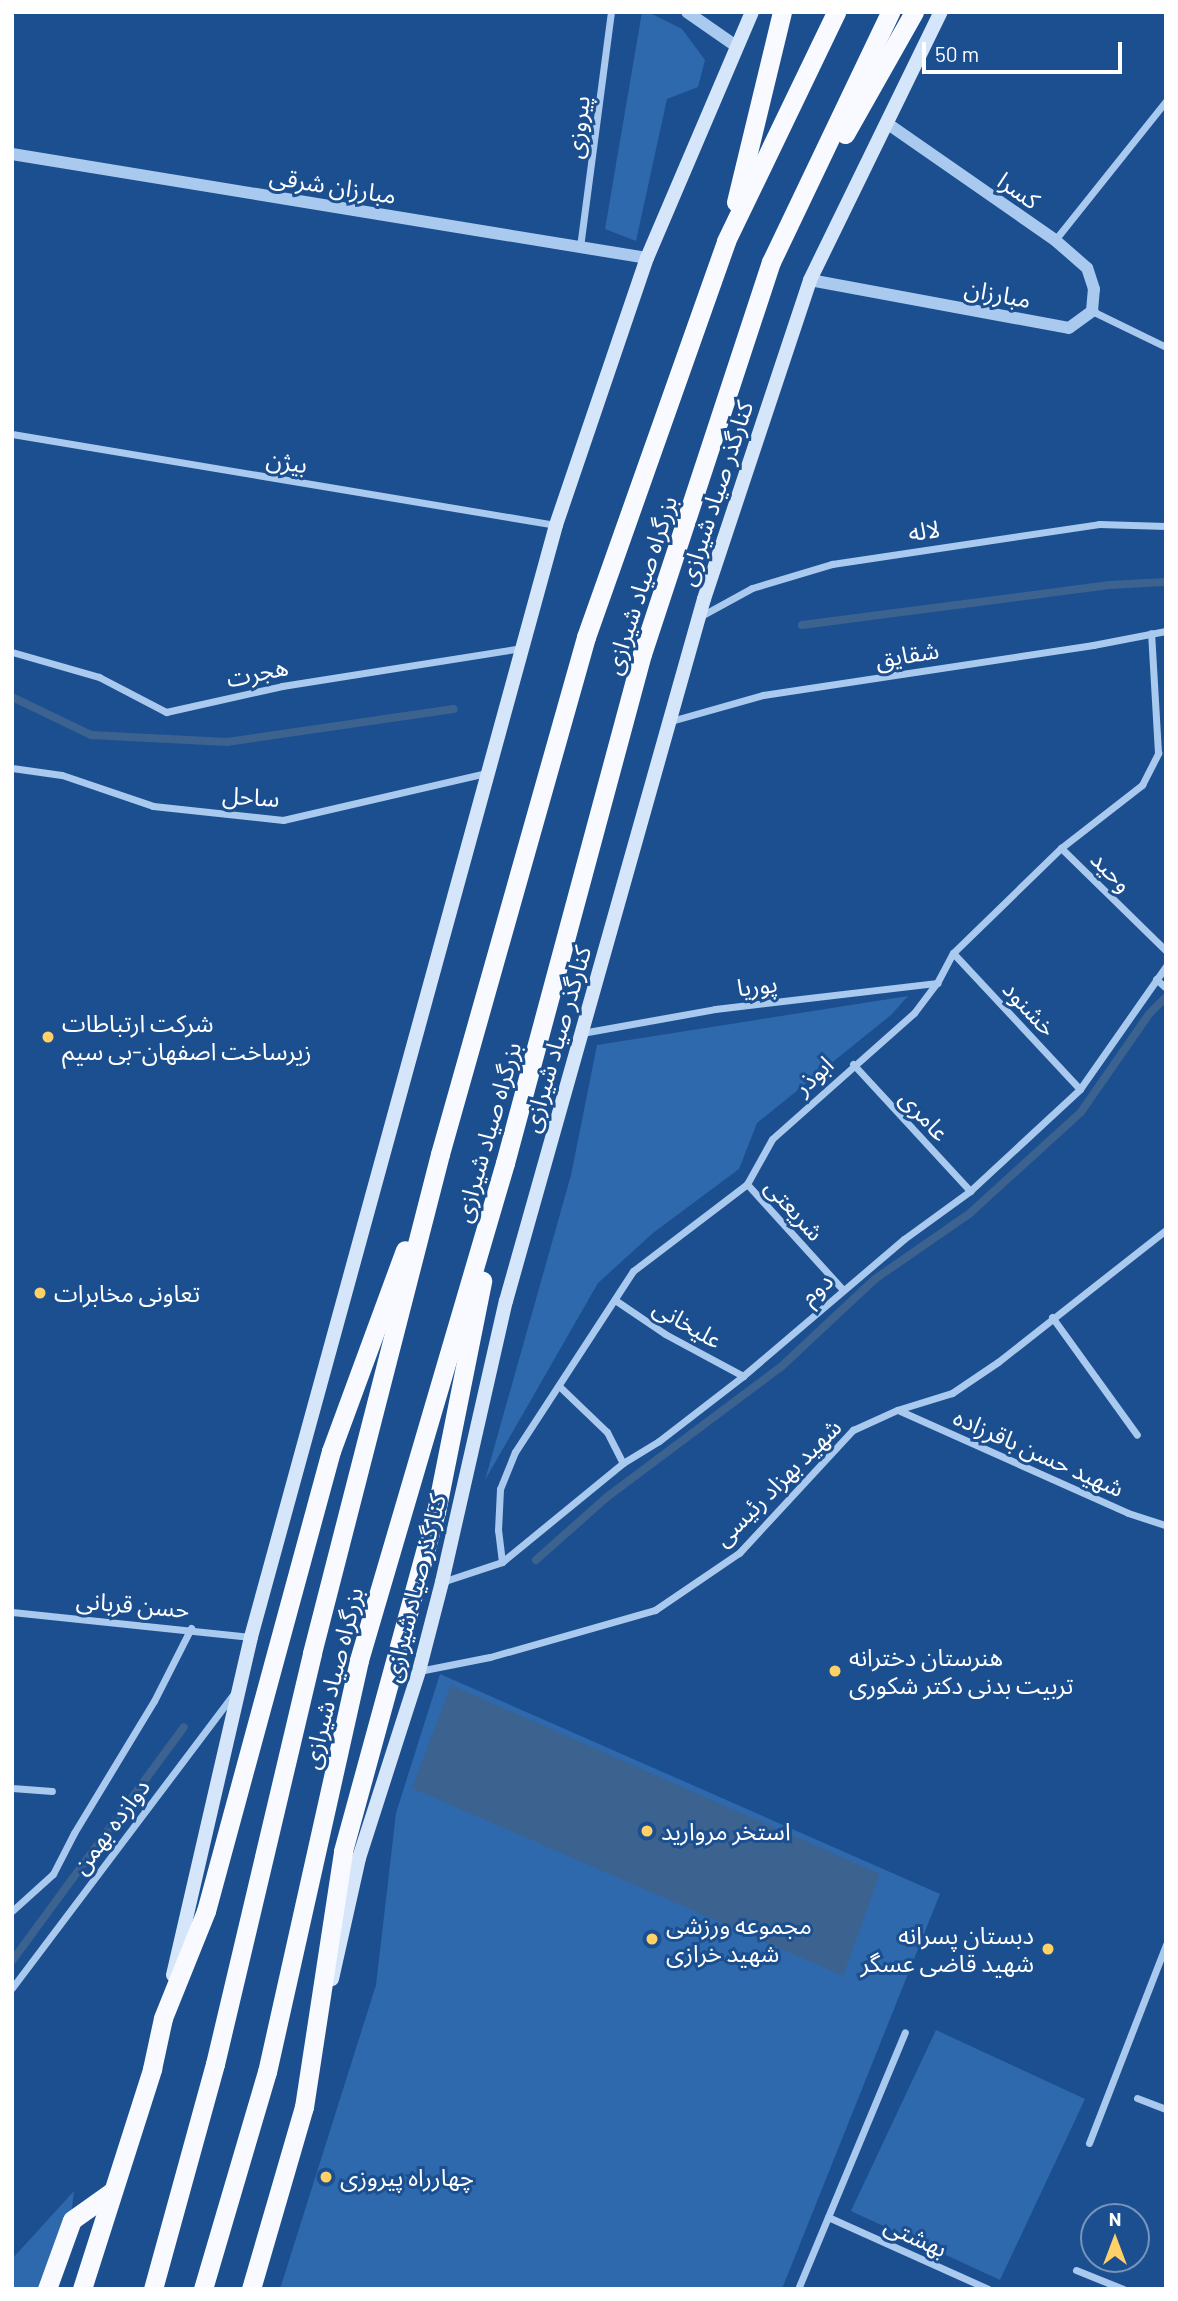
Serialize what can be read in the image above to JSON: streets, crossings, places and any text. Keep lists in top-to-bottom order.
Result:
{
  "streets": {
    "highway": ["بزرگراه صیاد شیرازی"],
    "main road": ["کنارگذر صیاد شیرازی"],
    "street": [
      "پیروزی",
      "مبارزان شرقی",
      "کسرا",
      "مبارزان",
      "بیژن",
      "لاله",
      "شقایق",
      "هجرت",
      "ساحل",
      "وحید",
      "پوریا",
      "خشنود",
      "ابوذر",
      "عامری",
      "شریعتی",
      "دوم",
      "علیخانی",
      "شهید حسن باقرزاده",
      "شهید بهزاد رئیسی",
      "حسن قربانی",
      "دوازده بهمن",
      "بهشتی"
    ]
  },
  "crossings": [
    ["پیروزی", "مبارزان شرقی"],
    ["کسرا", "مبارزان"],
    ["کسرا", "کنارگذر صیاد شیرازی"],
    ["مبارزان", "کنارگذر صیاد شیرازی"],
    ["کنارگذر صیاد شیرازی", "لاله"],
    ["کنارگذر صیاد شیرازی", "شقایق"],
    ["کنارگذر صیاد شیرازی", "پوریا"],
    ["کنارگذر صیاد شیرازی", "دوم"],
    ["کنارگذر صیاد شیرازی", "شهید بهزاد رئیسی"],
    ["شقایق", "ابوذر"],
    ["وحید", "ابوذر"],
    ["پوریا", "ابوذر"],
    ["خشنود", "ابوذر"],
    ["خشنود", "دوم"],
    ["ابوذر", "عامری"],
    ["ابوذر", "شریعتی"],
    ["ابوذر", "دوم"],
    ["ابوذر", "علیخانی"],
    ["عامری", "دوم"],
    ["شریعتی", "دوم"],
    ["دوم", "علیخانی"],
    ["شهید حسن باقرزاده", "شهید بهزاد رئیسی"],
    ["حسن قربانی", "دوازده بهمن"]
  ],
  "places": [
    "شرکت ارتباطات زیرساخت اصفهان-بی سیم",
    "تعاونی مخابرات",
    "هنرستان دخترانه تربیت بدنی دکتر شکوری",
    "استخر مروارید",
    "مجموعه ورزشی شهید خرازی",
    "دبستان پسرانه شهید قاضی عسگر",
    "چهارراه پیروزی"
  ],
  "scale_bar": "50 m",
  "north": "top"
}
